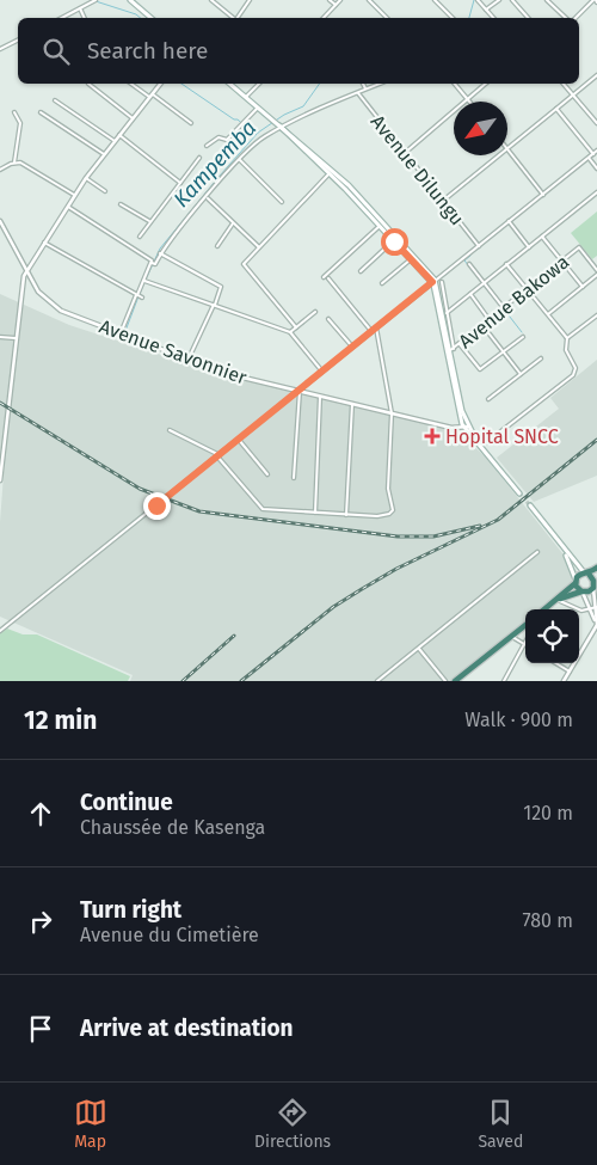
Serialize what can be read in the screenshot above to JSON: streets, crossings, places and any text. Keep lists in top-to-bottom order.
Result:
{
  "streets": {
    "street": ["Avenue Dilungu", "Avenue Bakowa", "Avenue Savonnier"]
  },
  "water": ["Kampemba"],
  "places": {
    "health": ["Hopital SNCC"]
  },
  "north": "bottom left",
  "page": {
    "search": "Search here",
    "heading": ["12 min", "Walk · 900 m"],
    "list": [
      ["Continue", "Chaussée de Kasenga", "120 m"],
      ["Turn right", "Avenue du Cimetière", "780 m"],
      "Arrive at destination"
    ],
    "nav": ["Map", "Directions", "Saved"]
  }
}
